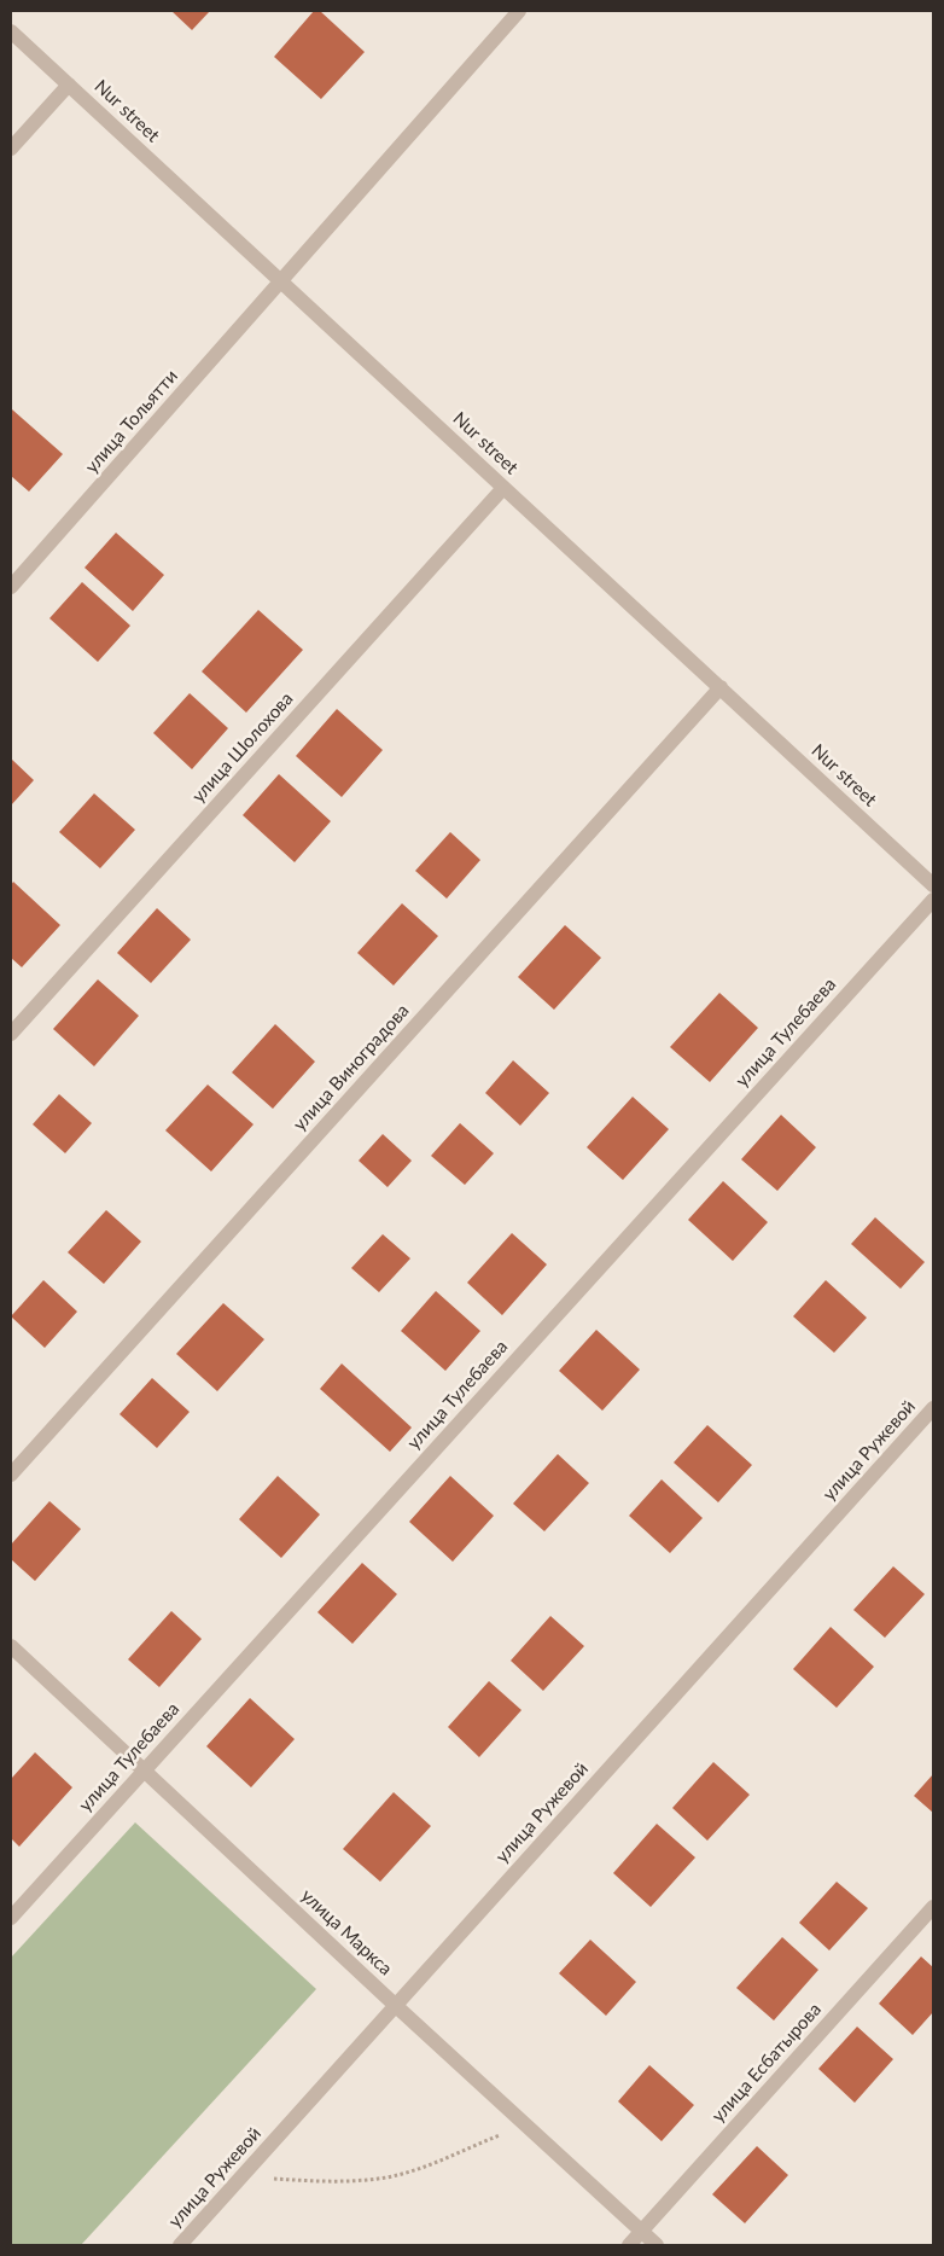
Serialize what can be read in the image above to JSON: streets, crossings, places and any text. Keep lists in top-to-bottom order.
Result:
{
  "streets": {
    "street": [
      "Nur street",
      "улица Тольятти",
      "улица Шолохова",
      "улица Тулебаева",
      "улица Виноградова",
      "улица Ружевой",
      "улица Маркса",
      "улица Есбатырова"
    ]
  },
  "crossings": [
    ["Nur street", "улица Тольятти"],
    ["Nur street", "улица Шолохова"],
    ["Nur street", "улица Виноградова"],
    ["улица Тулебаева", "улица Маркса"],
    ["улица Ружевой", "улица Маркса"],
    ["улица Маркса", "улица Есбатырова"]
  ]
}
